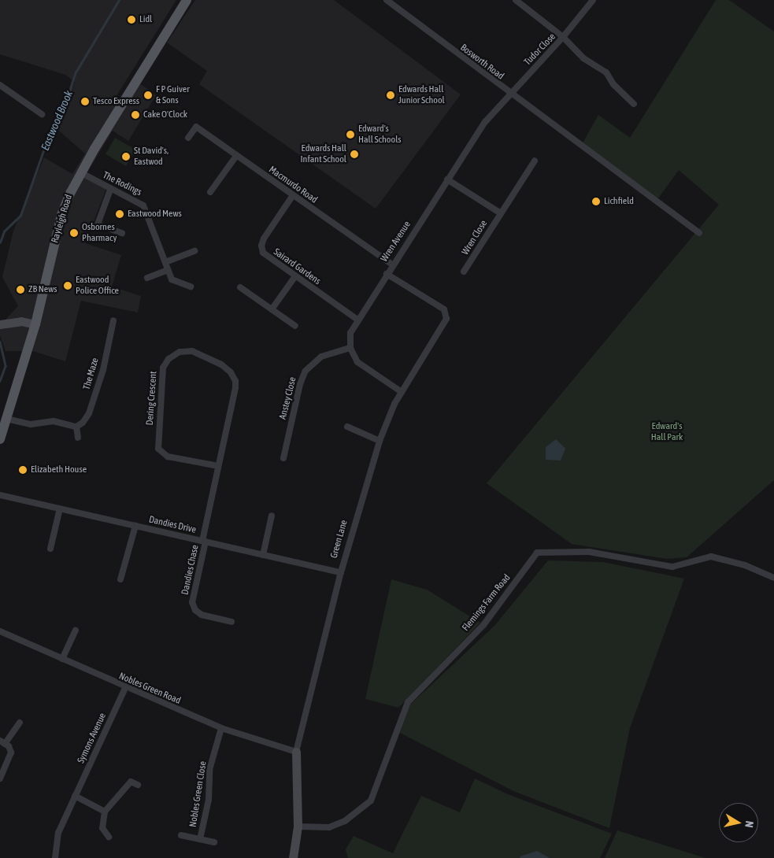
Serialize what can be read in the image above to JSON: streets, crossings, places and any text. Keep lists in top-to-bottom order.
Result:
{
  "streets": {
    "main road": ["Rayleigh Road"],
    "street": [
      "Tudor Close",
      "Bosworth Road",
      "The Rodings",
      "Macmurdo Road",
      "Wren Close",
      "Wren Avenue",
      "Sairard Gardens",
      "The Maze",
      "Dering Crescent",
      "Anstey Close",
      "Dandies Drive",
      "Green Lane",
      "Dandies Chase",
      "Flemings Farm Road",
      "Nobles Green Road",
      "Symons Avenue",
      "Nobles Green Close"
    ]
  },
  "crossings": [
    ["Tudor Close", "Bosworth Road"],
    ["Tudor Close", "Wren Avenue"],
    ["Bosworth Road", "Wren Avenue"],
    ["The Rodings", "Rayleigh Road"],
    ["Macmurdo Road", "Wren Avenue"],
    ["Macmurdo Road", "Sairard Gardens"],
    ["Wren Avenue", "Sairard Gardens"],
    ["Wren Avenue", "Anstey Close"],
    ["Wren Avenue", "Green Lane"],
    ["Dering Crescent", "Dandies Drive"],
    ["Dering Crescent", "Dandies Chase"],
    ["Dandies Drive", "Green Lane"],
    ["Dandies Drive", "Dandies Chase"],
    ["Green Lane", "Flemings Farm Road"],
    ["Green Lane", "Nobles Green Road"],
    ["Nobles Green Road", "Symons Avenue"],
    ["Nobles Green Road", "Nobles Green Close"]
  ],
  "water": ["Eastwood Brook"],
  "parks": ["Edward's Hall Park"],
  "places": [
    "Lidl",
    "F P Guiver & Sons",
    "Edwards Hall Junior School",
    "Tesco Express",
    "Cake O'Clock",
    "Edward's Hall Schools",
    "Edwards Hall Infant School",
    "St David's, Eastwod",
    "Lichfield",
    "Eastwood Mews",
    "Osbornes Pharmacy",
    "Eastwood Police Office",
    "ZB News",
    "Elizabeth House"
  ],
  "north": "right"
}
